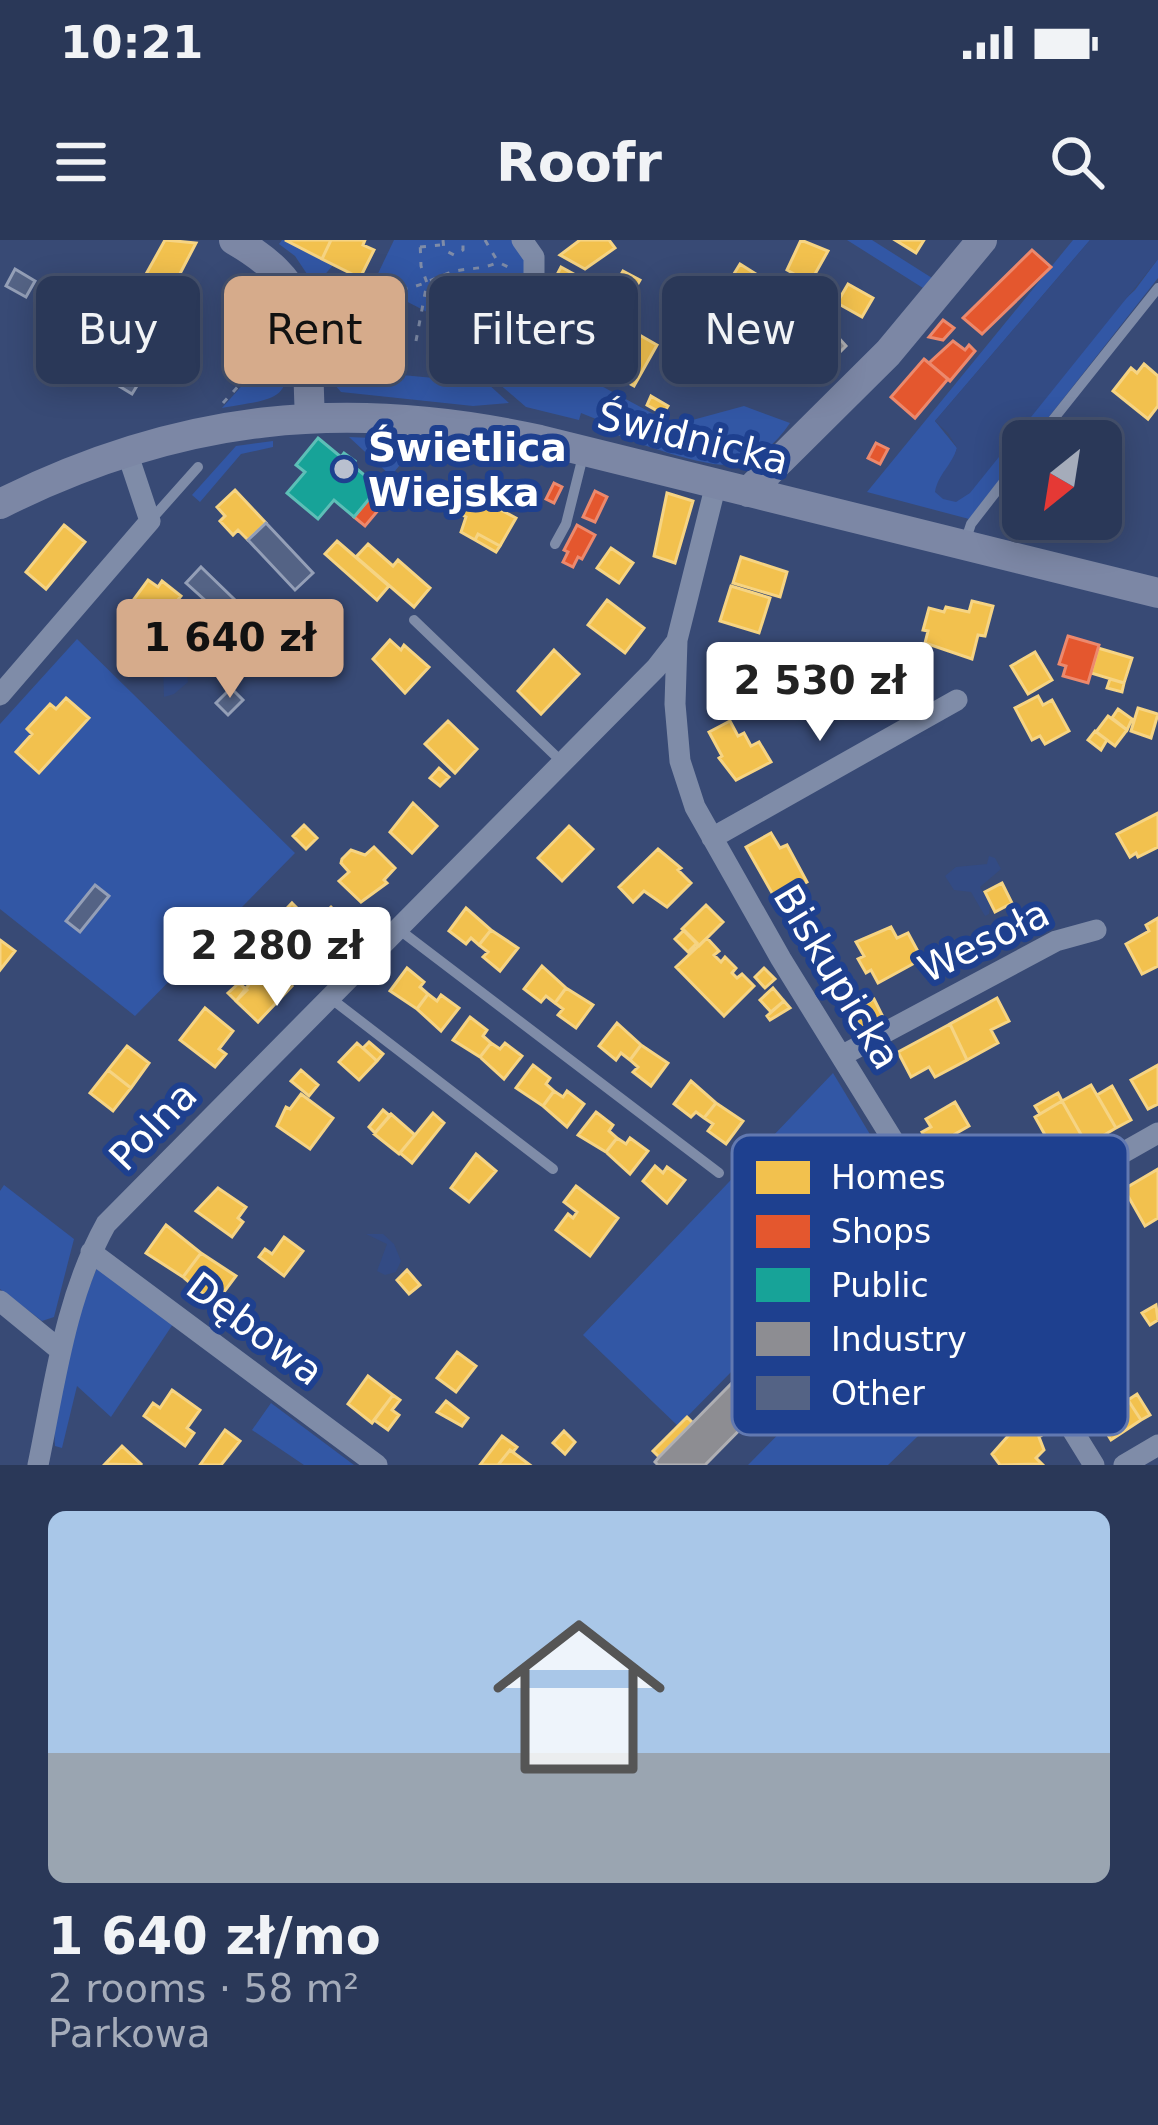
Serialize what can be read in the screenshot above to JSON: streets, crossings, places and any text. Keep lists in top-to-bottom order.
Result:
{
  "streets": {
    "street": [
      "Świdnicka",
      "Wesoła",
      "Biskupicka",
      "Polna",
      "Dębowa"
    ]
  },
  "crossings": [
    ["Świdnicka", "Biskupicka"],
    ["Wesoła", "Biskupicka"],
    ["Biskupicka", "Polna"],
    ["Polna", "Dębowa"]
  ],
  "places": ["Świetlica Wiejska"],
  "legend": [
    "Homes",
    "Shops",
    "Public",
    "Industry",
    "Other"
  ],
  "north": "bottom left",
  "page": {
    "status": "10:21",
    "header": "Roofr",
    "chip": [
      "Buy",
      "Rent",
      "Filters",
      "New"
    ],
    "price": ["1 640 zł", "2 530 zł", "2 280 zł"],
    "list": [
      {
        "name": "1 640 zł/mo",
        "note": "2 rooms · 58 m² · Parkowa"
      }
    ]
  }
}
